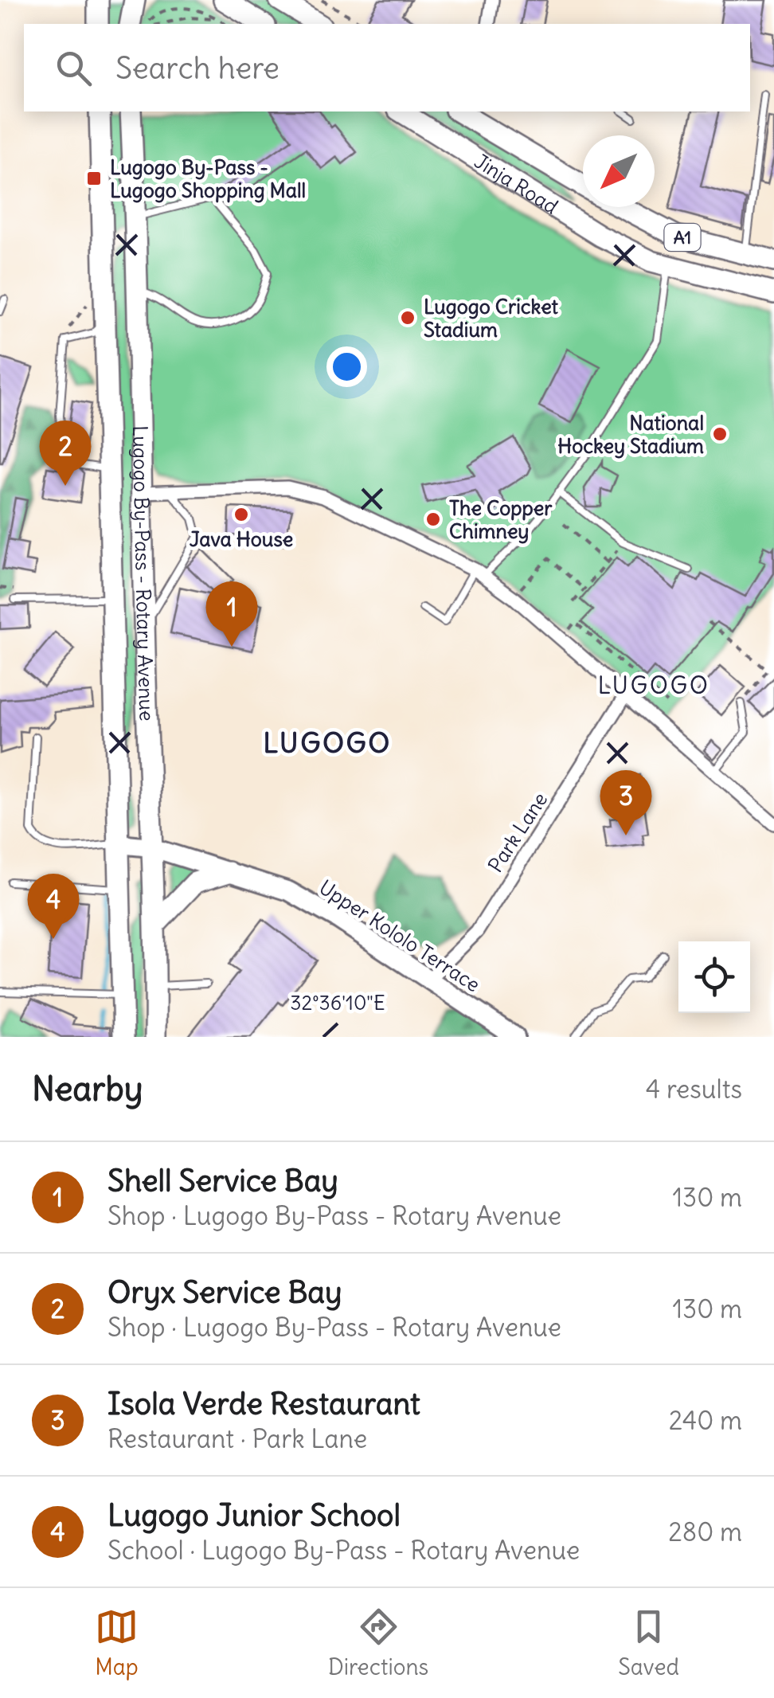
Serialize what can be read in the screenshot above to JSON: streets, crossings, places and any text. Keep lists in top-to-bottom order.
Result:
{
  "streets": {
    "main road": [
      "Jinja Road",
      "A1",
      "Lugogo By-Pass - Rotary Avenue",
      "Upper Kololo Terrace"
    ],
    "street": ["Park Lane"]
  },
  "crossings": [
    ["Lugogo By-Pass - Rotary Avenue", "Upper Kololo Terrace"],
    ["Park Lane", "Upper Kololo Terrace"]
  ],
  "districts": ["LUGOGO", "LUGOGO"],
  "places": {
    "transit": ["Lugogo By-Pass - Lugogo Shopping Mall"],
    "other": [
      "Lugogo Cricket Stadium",
      "National Hockey Stadium",
      "Java House",
      "The Copper Chimney"
    ]
  },
  "north": "bottom left",
  "page": {
    "search": "Search here",
    "pins": [
      "2",
      "1",
      "3",
      "4"
    ],
    "heading": ["Nearby", "4 results"],
    "list": [
      {
        "mark": "1",
        "name": "Shell Service Bay",
        "note": "Shop · Lugogo By-Pass - Rotary Avenue",
        "value": "130 m"
      },
      {
        "mark": "2",
        "name": "Oryx Service Bay",
        "note": "Shop · Lugogo By-Pass - Rotary Avenue",
        "value": "130 m"
      },
      {
        "mark": "3",
        "name": "Isola Verde Restaurant",
        "note": "Restaurant · Park Lane",
        "value": "240 m"
      },
      {
        "mark": "4",
        "name": "Lugogo Junior School",
        "note": "School · Lugogo By-Pass - Rotary Avenue",
        "value": "280 m"
      }
    ],
    "nav": ["Map", "Directions", "Saved"]
  },
  "coordinates": ["32°36'10\"E"]
}
